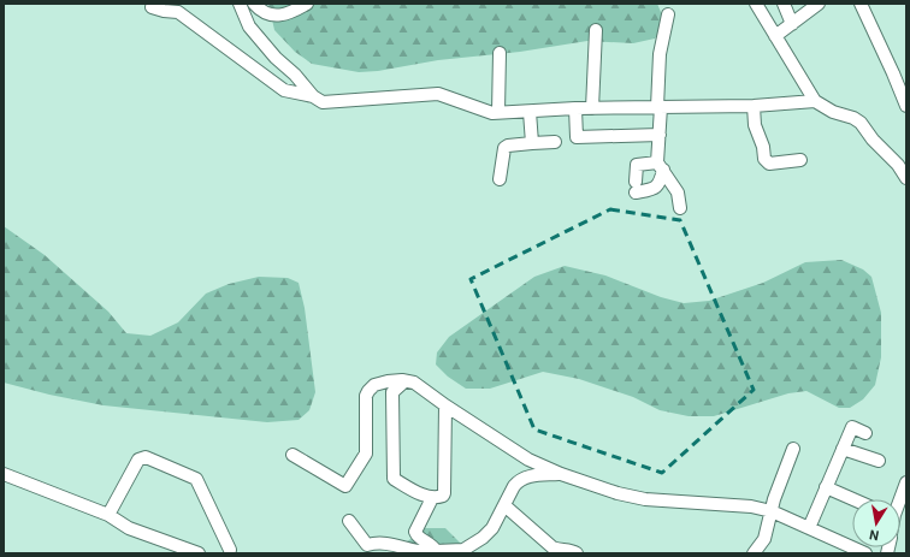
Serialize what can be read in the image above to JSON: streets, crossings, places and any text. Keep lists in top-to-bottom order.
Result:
{
  "north": "bottom"
}
